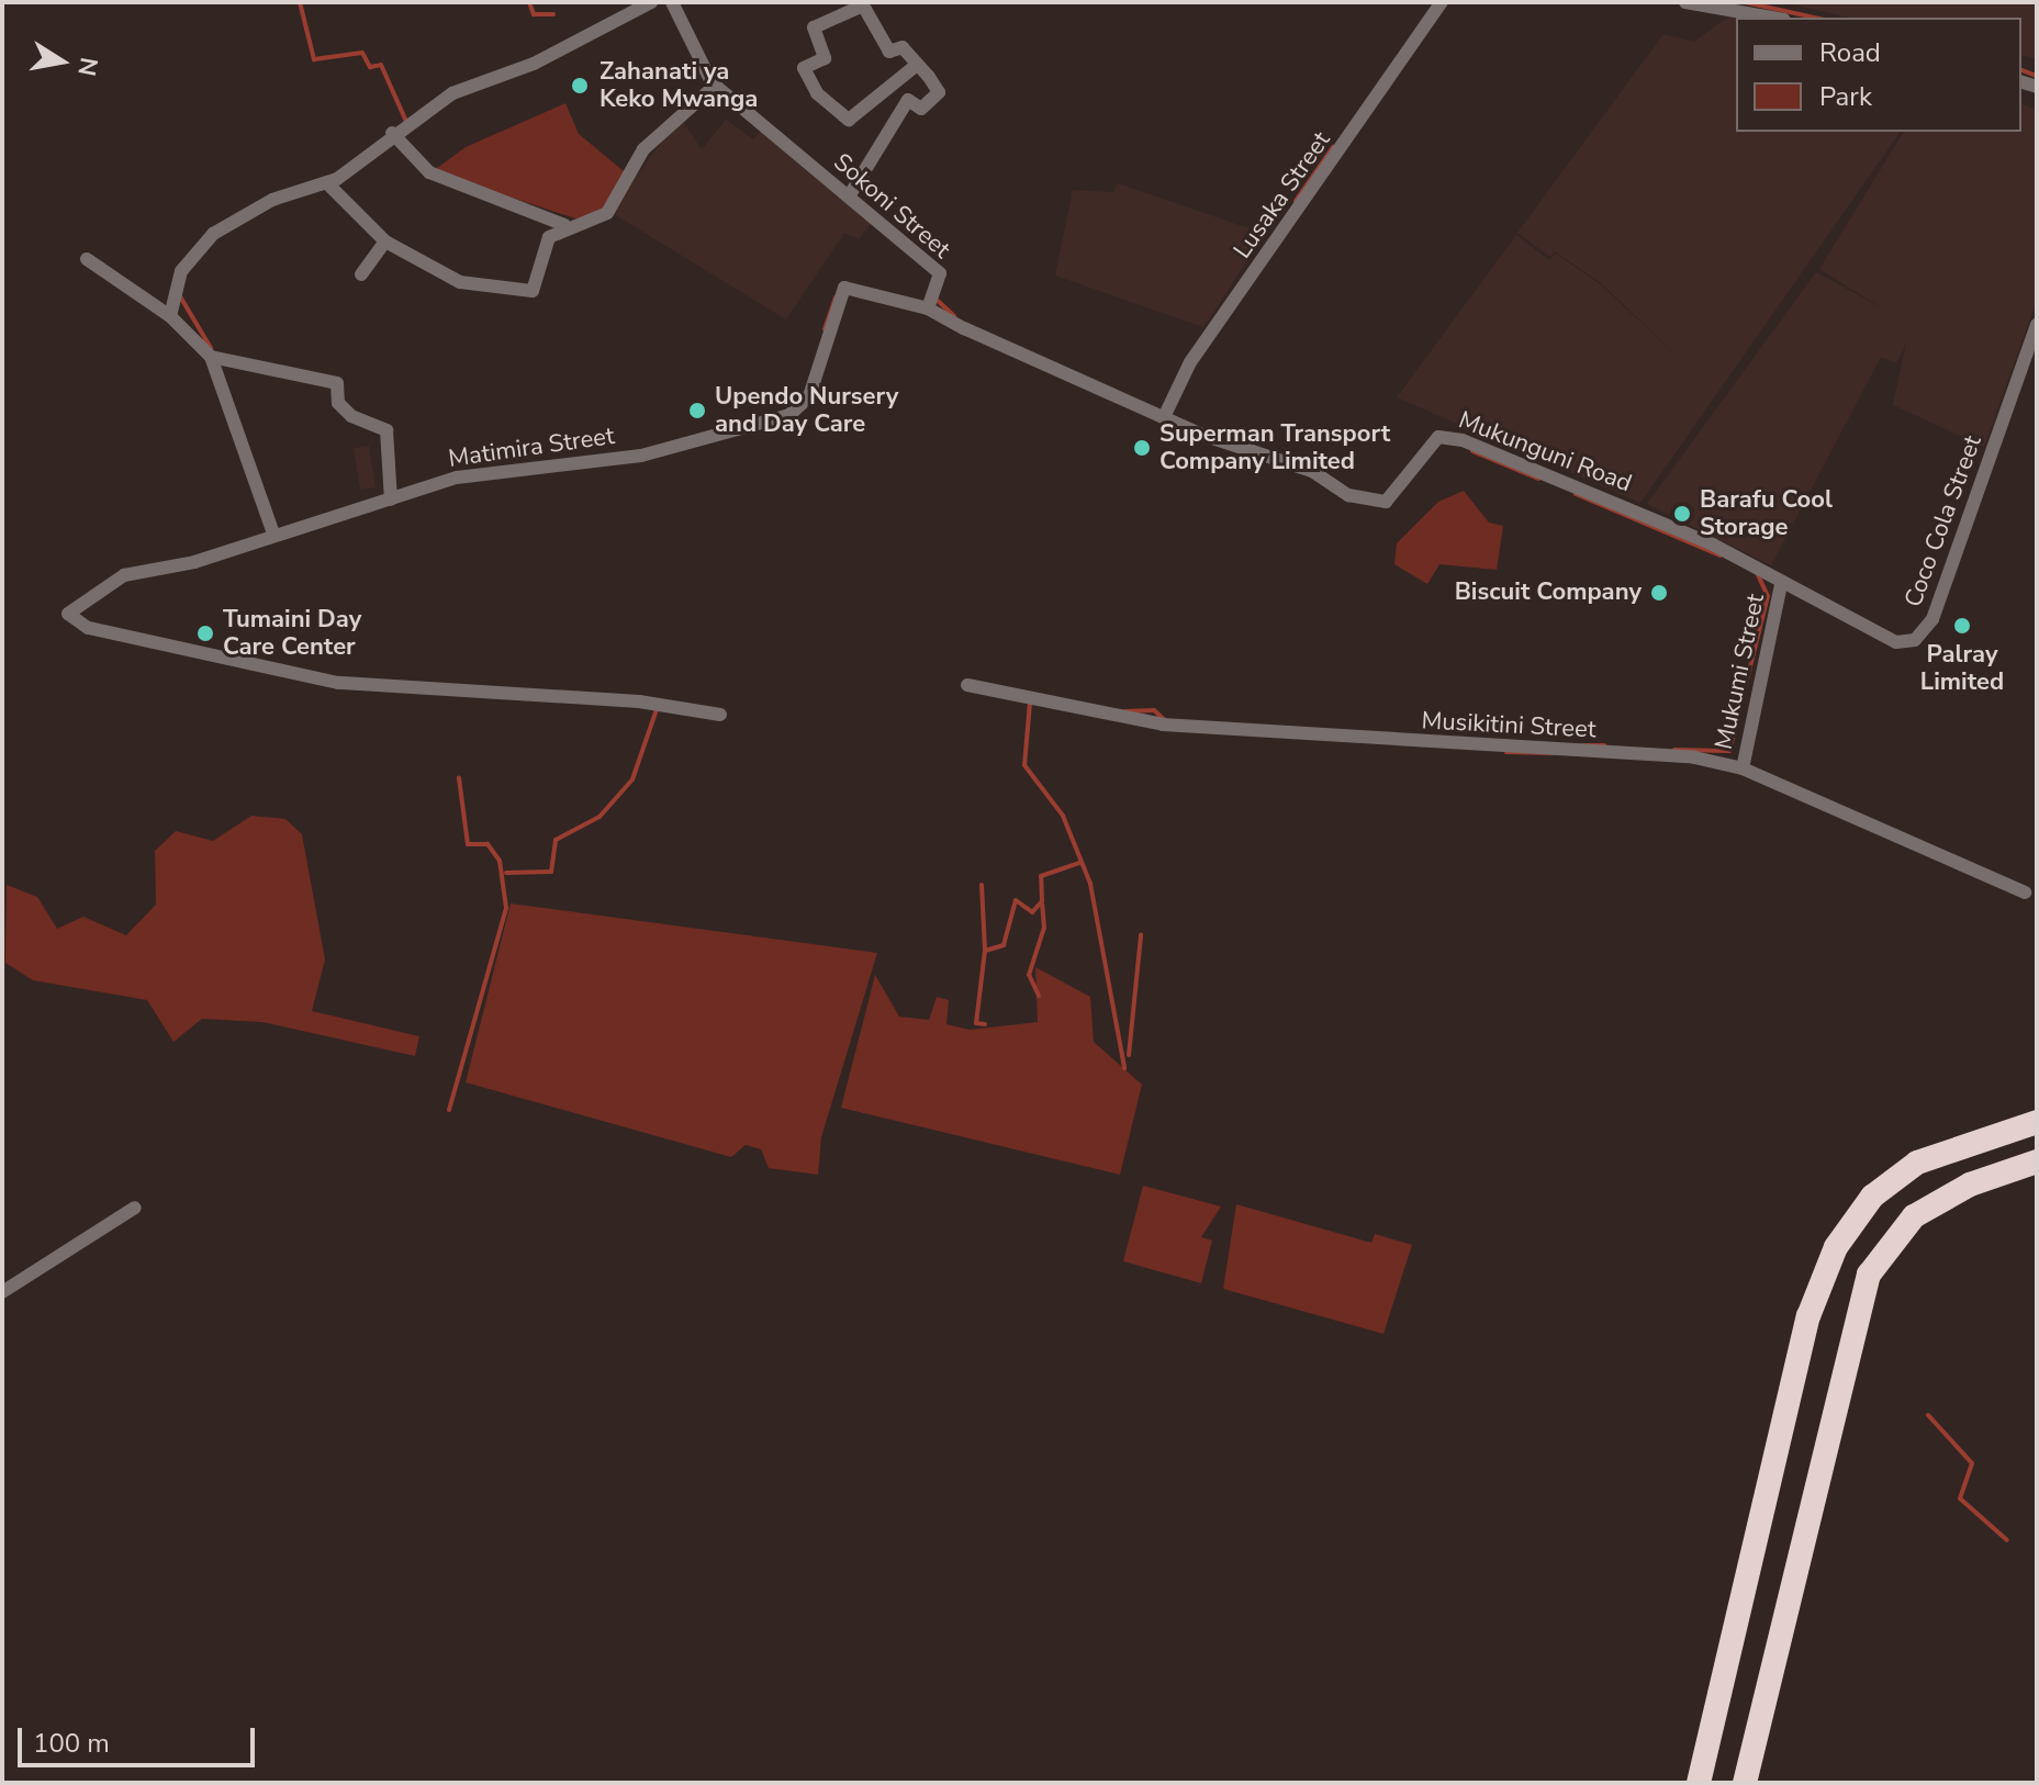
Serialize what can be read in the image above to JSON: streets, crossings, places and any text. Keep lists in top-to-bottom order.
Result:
{
  "streets": {
    "street": [
      "Lusaka Street",
      "Sokoni Street",
      "Matimira Street",
      "Mukunguni Road",
      "Coco Cola Street",
      "Mukumi Street",
      "Musikitini Street"
    ]
  },
  "crossings": [
    ["Lusaka Street", "Mukunguni Road"],
    ["Sokoni Street", "Matimira Street"],
    ["Mukunguni Road", "Coco Cola Street"],
    ["Mukunguni Road", "Mukumi Street"],
    ["Coco Cola Street", "Mukumi Street"],
    ["Mukumi Street", "Musikitini Street"]
  ],
  "places": [
    "Zahanati ya Keko Mwanga",
    "Upendo Nursery and Day Care",
    "Superman Transport Company Limited",
    "Barafu Cool Storage",
    "Biscuit Company",
    "Palray Limited",
    "Tumaini Day Care Center"
  ],
  "legend": ["Road", "Park"],
  "scale_bar": "100 m",
  "north": "right"
}
